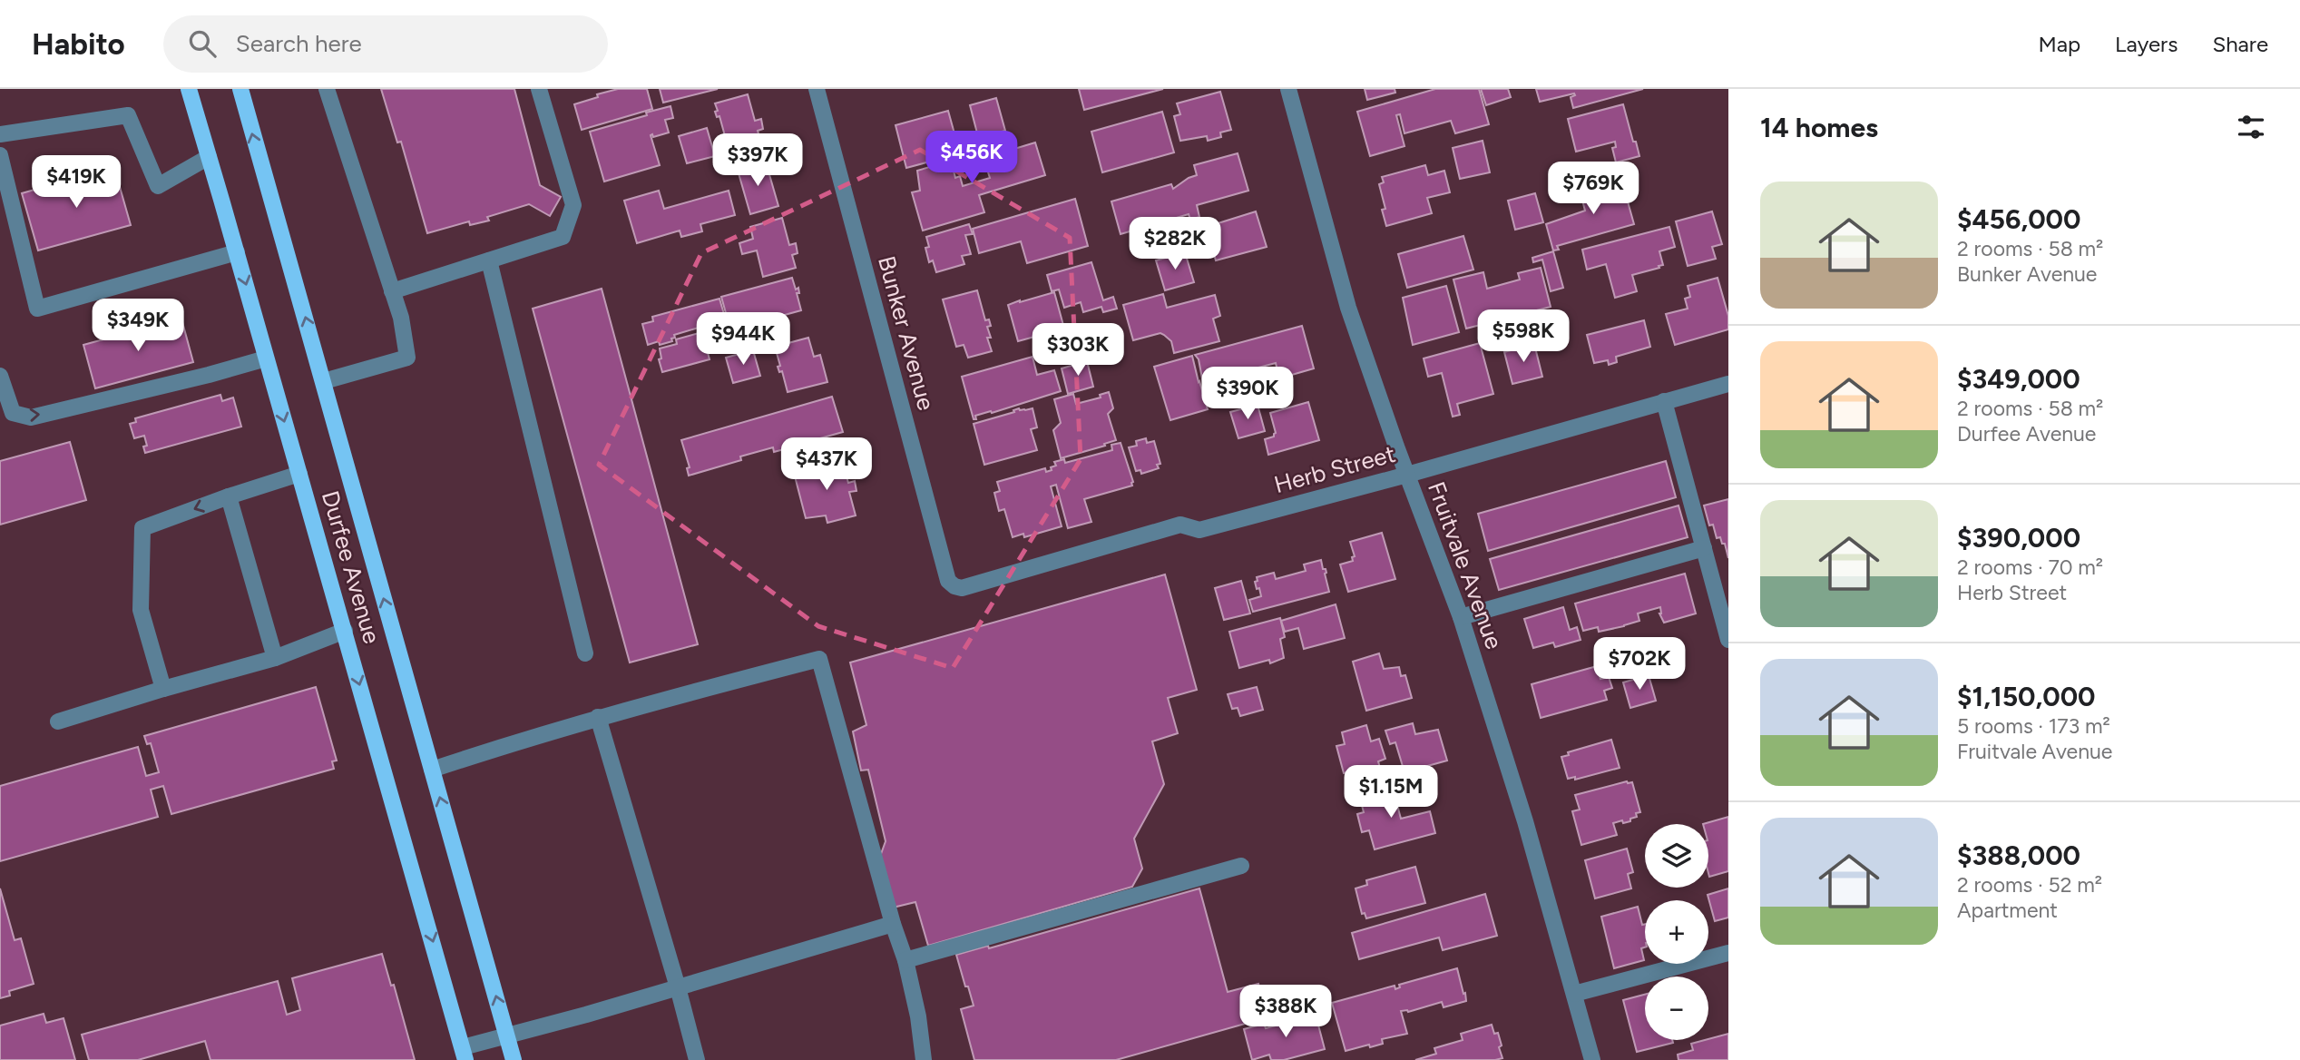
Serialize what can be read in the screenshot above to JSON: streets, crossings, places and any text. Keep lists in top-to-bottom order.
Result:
{
  "streets": {
    "main road": ["Durfee Avenue"],
    "street": ["Bunker Avenue", "Herb Street", "Fruitvale Avenue"]
  },
  "crossings": [
    ["Bunker Avenue", "Herb Street"],
    ["Herb Street", "Fruitvale Avenue"]
  ],
  "page": {
    "header": "Habito",
    "search": "Search here",
    "nav": ["Map", "Layers", "Share"],
    "heading": "14 homes",
    "price": [
      "$456K",
      "$397K",
      "$419K",
      "$769K",
      "$282K",
      "$349K",
      "$598K",
      "$944K",
      "$303K",
      "$390K",
      "$437K",
      "$702K",
      "$1.15M",
      "$388K"
    ],
    "list": [
      {
        "name": "$456,000",
        "note": "2 rooms · 58 m² · Bunker Avenue"
      },
      {
        "name": "$349,000",
        "note": "2 rooms · 58 m² · Durfee Avenue"
      },
      {
        "name": "$390,000",
        "note": "2 rooms · 70 m² · Herb Street"
      },
      {
        "name": "$1,150,000",
        "note": "5 rooms · 173 m² · Fruitvale Avenue"
      },
      {
        "name": "$388,000",
        "note": "2 rooms · 52 m² · Apartment"
      }
    ],
    "map_buttons": ["+", "−"]
  }
}
